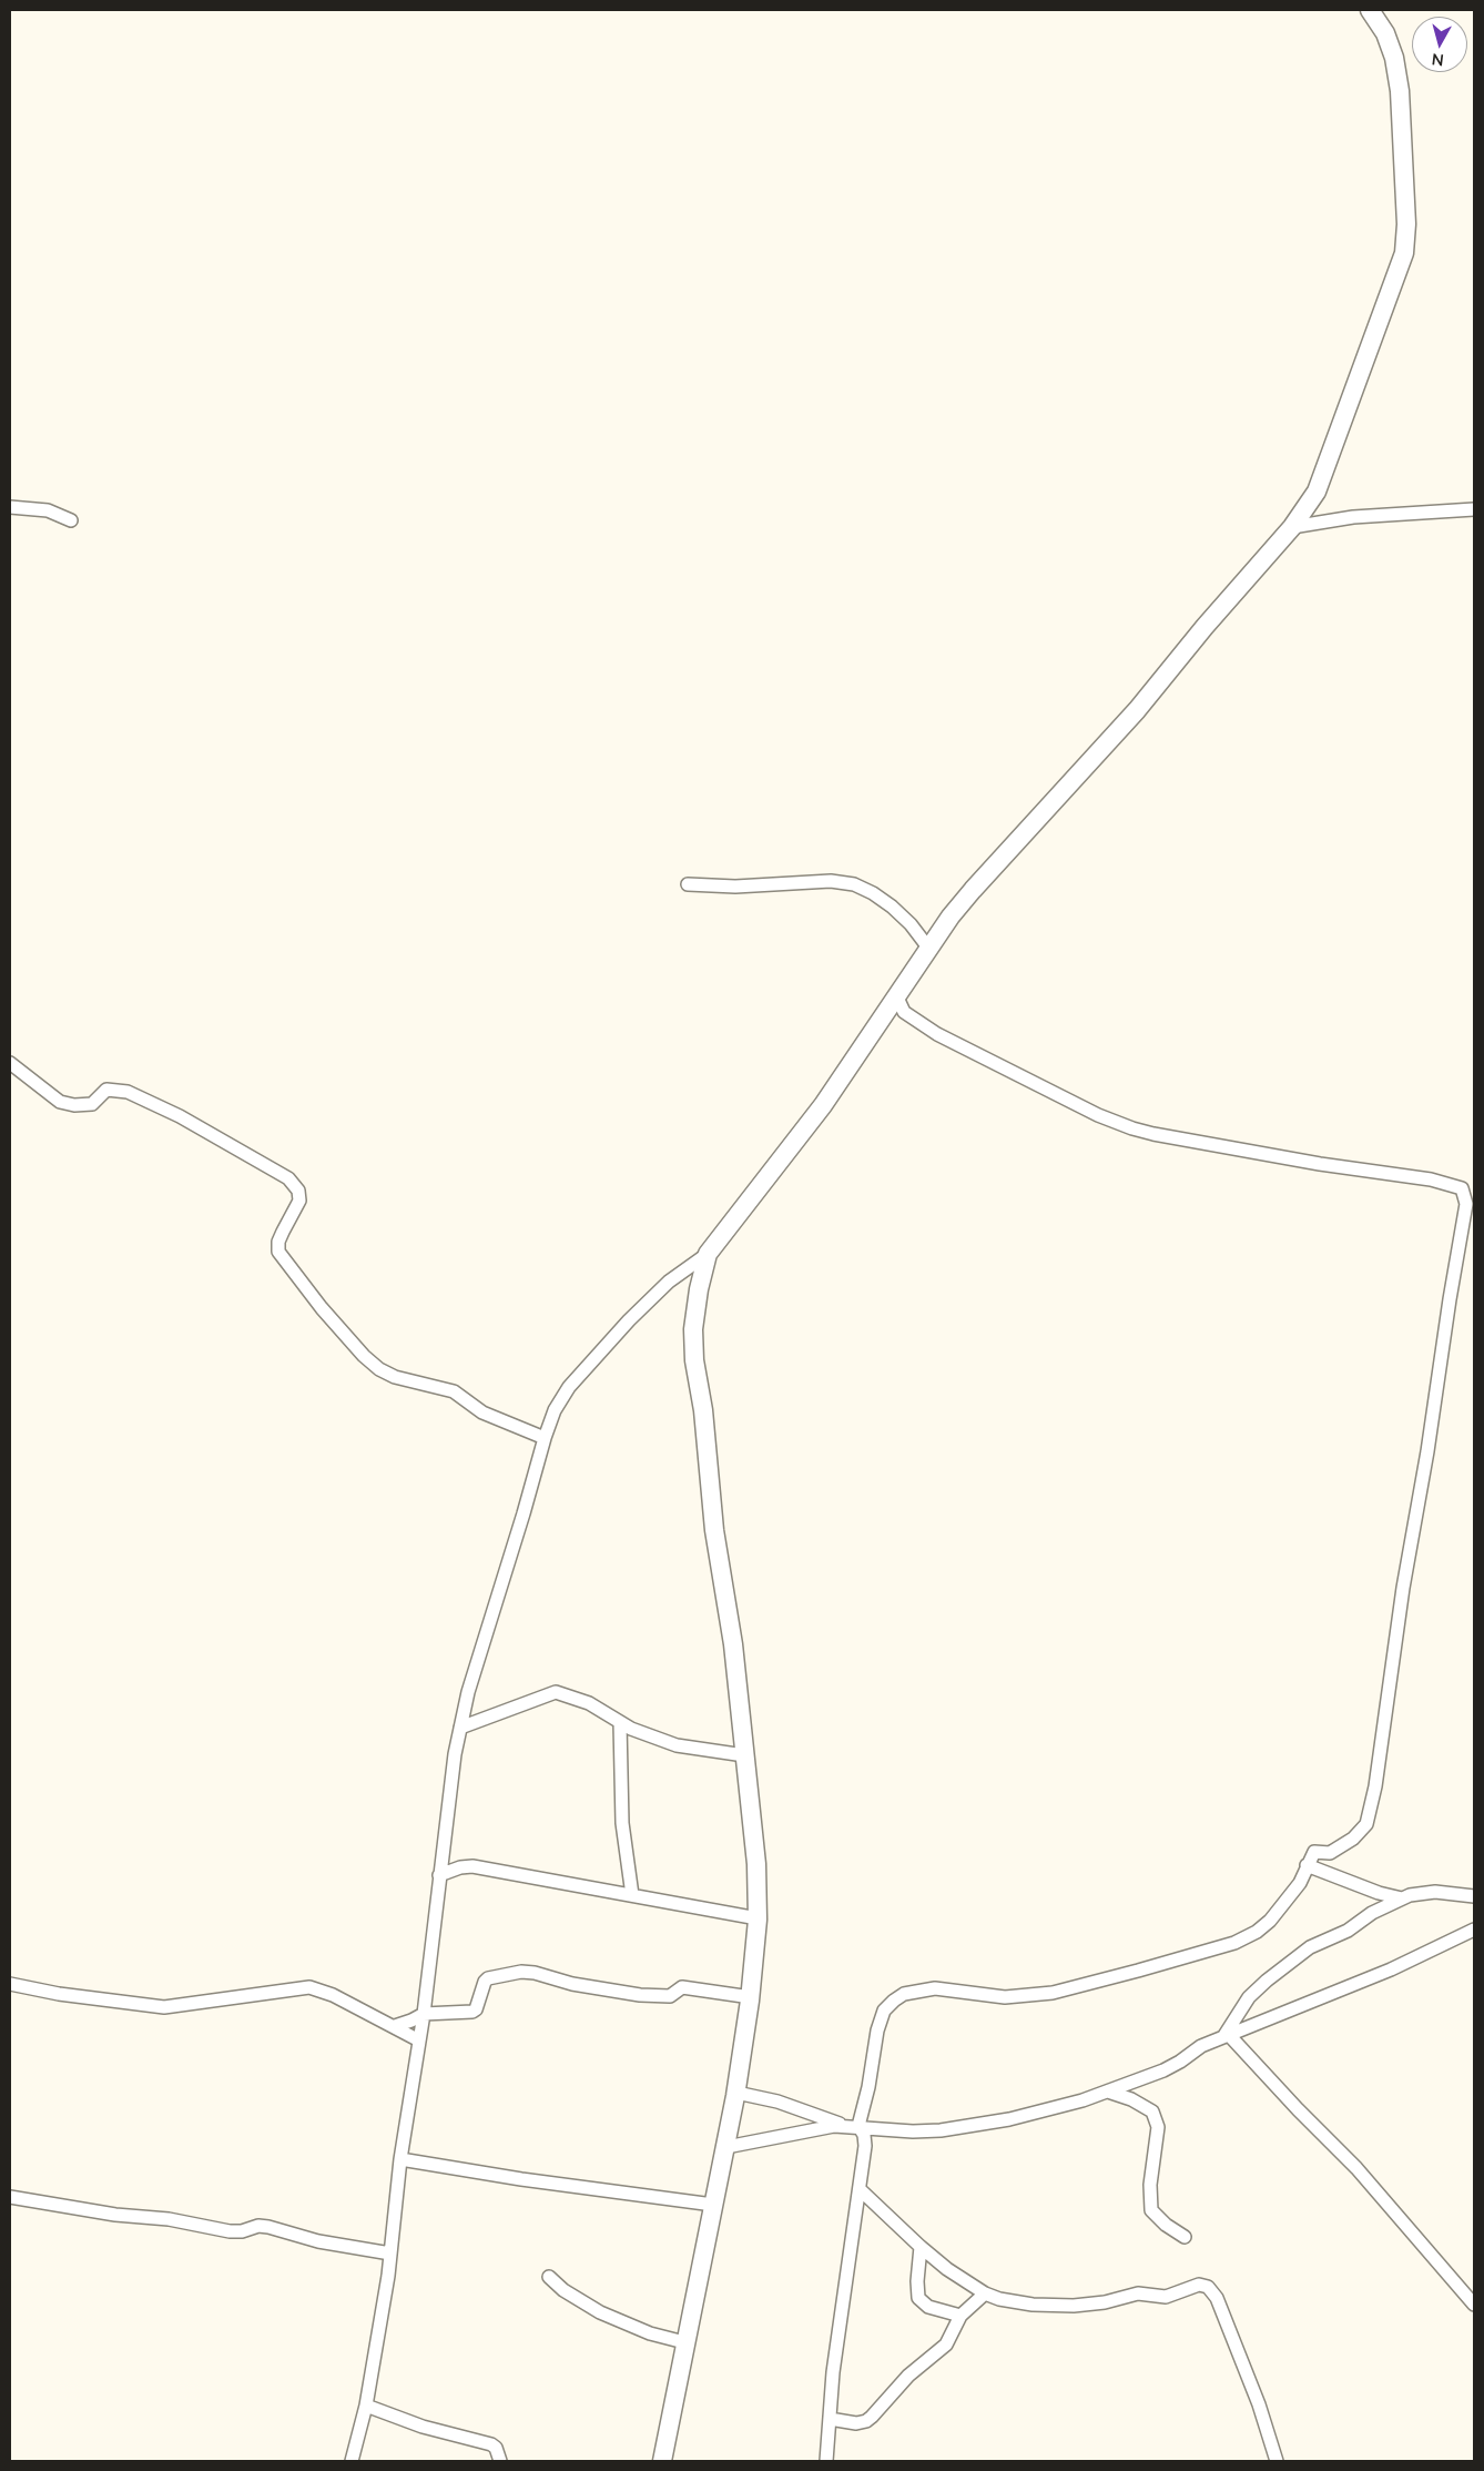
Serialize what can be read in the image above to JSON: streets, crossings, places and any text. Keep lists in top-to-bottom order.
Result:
{
  "north": "bottom"
}
